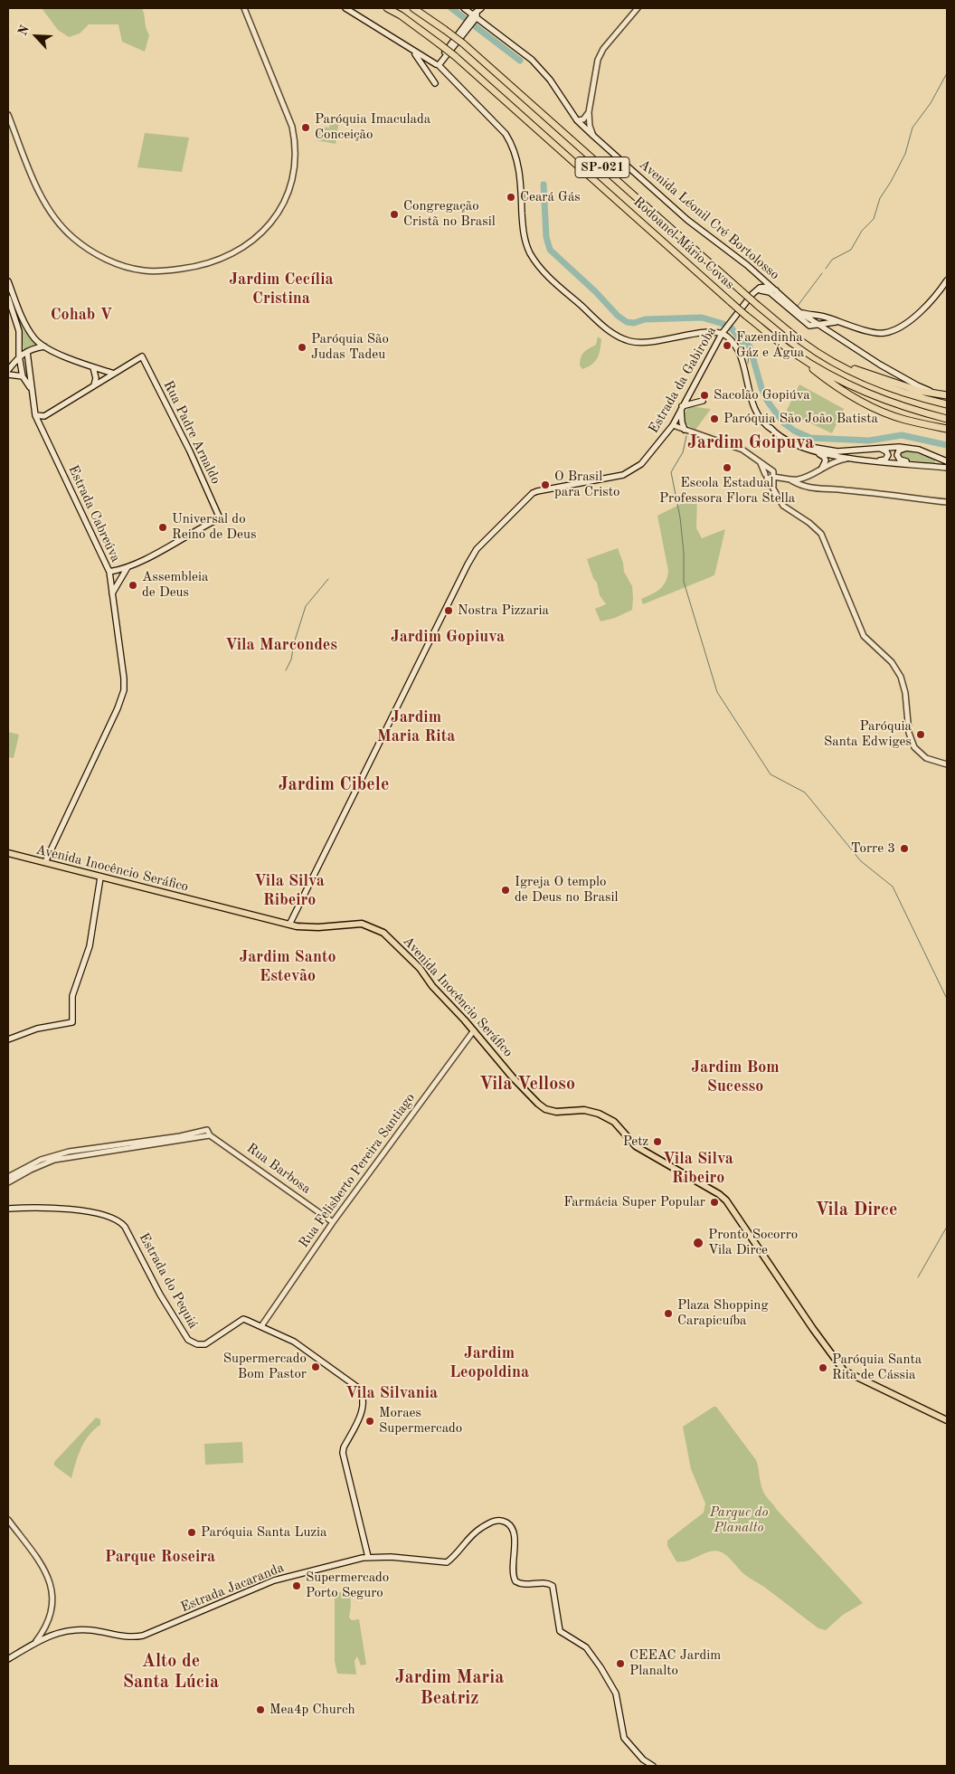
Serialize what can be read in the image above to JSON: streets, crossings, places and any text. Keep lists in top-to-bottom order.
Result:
{
  "streets": {
    "highway": ["SP-021", "Rodoanel Mário Covas"],
    "main road": [
      "Avenida Léonil Cré Bortolosso",
      "Estrada da Gabiroba",
      "Rua Padre Arnaldo",
      "Estrada Cabreúva",
      "Avenida Inocêncio Seráfico",
      "Estrada do Pequiá",
      "Estrada Jacaranda"
    ],
    "street": ["Rua Barbosa", "Rua Felisberto Pereira Santiago"]
  },
  "crossings": [
    ["Estrada da Gabiroba", "Avenida Inocêncio Seráfico"],
    ["Estrada Cabreúva", "Avenida Inocêncio Seráfico"],
    ["Avenida Inocêncio Seráfico", "Rua Felisberto Pereira Santiago"],
    ["Rua Barbosa", "Rua Felisberto Pereira Santiago"],
    ["Rua Felisberto Pereira Santiago", "Estrada do Pequiá"],
    ["Estrada do Pequiá", "Estrada Jacaranda"]
  ],
  "districts": [
    "Jardim Cecília Cristina",
    "Cohab V",
    "Jardim Goipuva",
    "Jardim Gopiuva",
    "Vila Marcondes",
    "Jardim Maria Rita",
    "Jardim Cibele",
    "Vila Silva Ribeiro",
    "Jardim Santo Estevão",
    "Jardim Bom Sucesso",
    "Vila Velloso",
    "Vila Silva Ribeiro",
    "Vila Dirce",
    "Jardim Leopoldina",
    "Vila Silvania",
    "Parque Roseira",
    "Alto de Santa Lúcia",
    "Jardim Maria Beatriz"
  ],
  "parks": ["Parque do Planalto"],
  "places": [
    "Paróquia Imaculada Conceição",
    "Ceará Gás",
    "Congregação Cristã no Brasil",
    "Fazendinha Gáz e Água",
    "Paróquia São Judas Tadeu",
    "Sacolão Gopiúva",
    "Paróquia São João Batista",
    "Escola Estadual Professora Flora Stella",
    "O Brasil para Cristo",
    "Universal do Reino de Deus",
    "Assembleia de Deus",
    "Nostra Pizzaria",
    "Paróquia Santa Edwiges",
    "Torre 3",
    "Igreja O templo de Deus no Brasil",
    "Petz",
    "Farmácia Super Popular",
    "Pronto Socorro Vila Dirce",
    "Plaza Shopping Carapicuíba",
    "Supermercado Bom Pastor",
    "Paróquia Santa Rita de Cássia",
    "Moraes Supermercado",
    "Paróquia Santa Luzia",
    "Supermercado Porto Seguro",
    "CEEAC Jardim Planalto",
    "Mea4p Church"
  ],
  "north": "top left"
}
